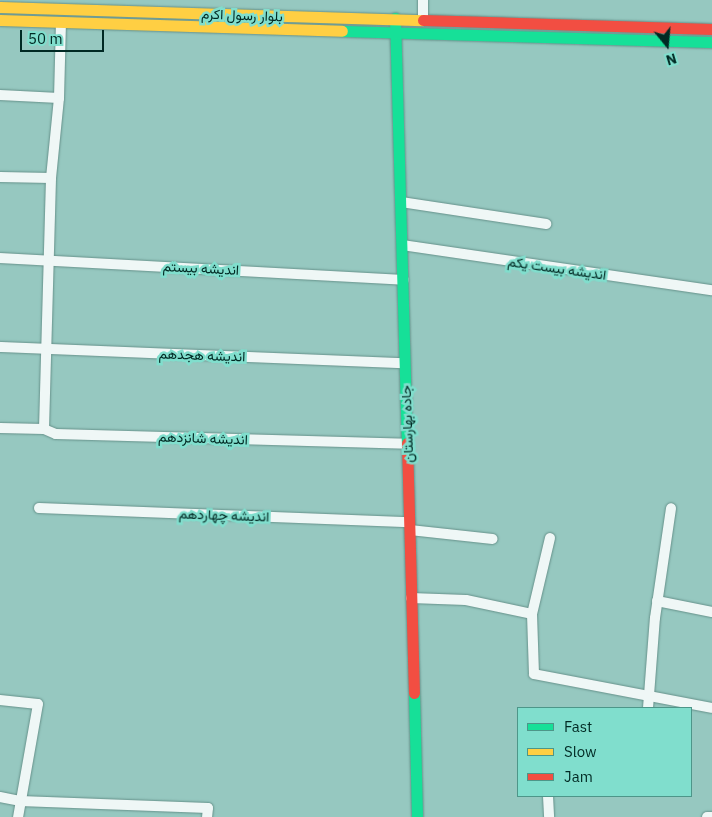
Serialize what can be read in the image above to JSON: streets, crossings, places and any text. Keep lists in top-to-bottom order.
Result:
{
  "streets": {
    "main road": ["بلوار رسول اکرم", "جاده بهارستان"],
    "street": [
      "اندیشه بیستم",
      "اندیشه بیست یکم",
      "اندیشه هجدهم",
      "اندیشه شانزدهم",
      "اندیشه چهاردهم"
    ]
  },
  "crossings": [
    ["بلوار رسول اکرم", "جاده بهارستان"],
    ["اندیشه بیستم", "جاده بهارستان"],
    ["اندیشه بیست یکم", "جاده بهارستان"],
    ["اندیشه هجدهم", "جاده بهارستان"],
    ["جاده بهارستان", "اندیشه شانزدهم"],
    ["جاده بهارستان", "اندیشه چهاردهم"]
  ],
  "legend": ["Fast", "Slow", "Jam"],
  "scale_bar": "50 m",
  "north": "bottom"
}
